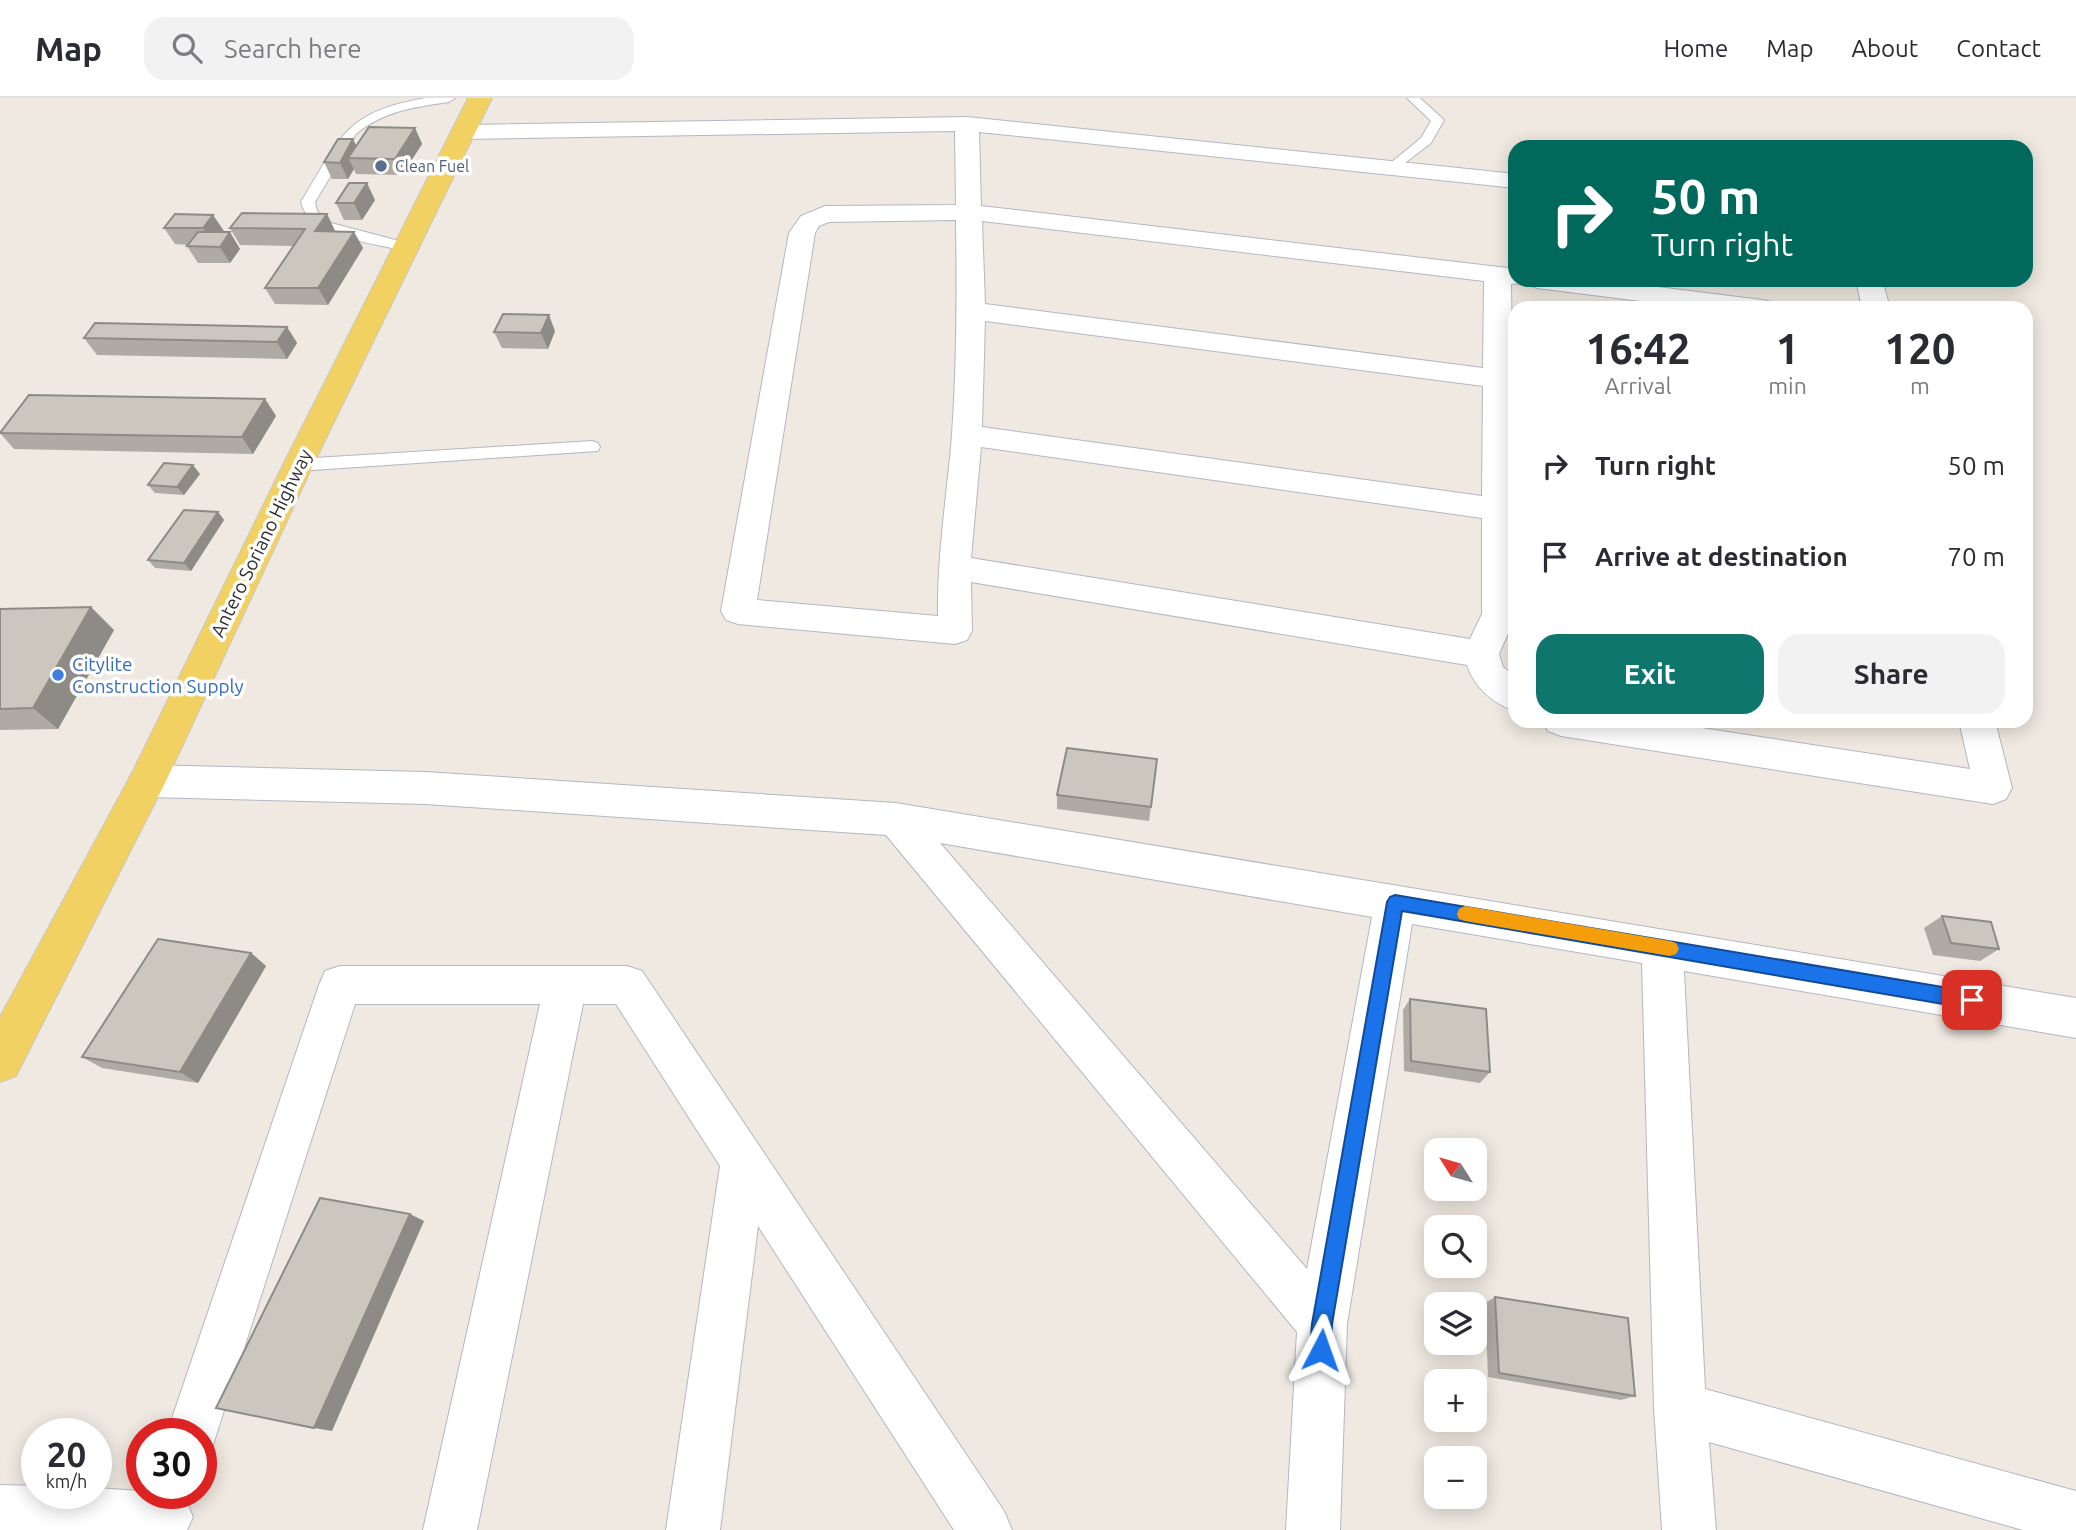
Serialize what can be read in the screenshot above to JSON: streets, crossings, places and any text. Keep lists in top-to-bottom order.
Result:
{
  "streets": {
    "main road": ["Antero Soriano Highway"]
  },
  "places": ["Clean Fuel", "Citylite Construction Supply"],
  "north": "top left",
  "page": {
    "header": "Map",
    "search": "Search here",
    "nav": [
      "Home",
      "Map",
      "About",
      "Contact"
    ],
    "turn": ["50 m", "Turn right"],
    "eta": [
      "16:42",
      "Arrival",
      "1",
      "min",
      "120",
      "m"
    ],
    "list": [
      {
        "name": "Turn right",
        "value": "50 m"
      },
      {
        "name": "Arrive at destination",
        "value": "70 m"
      }
    ],
    "buttons": ["Exit", "Share"],
    "map_buttons": ["+", "−"],
    "speed": "20 km/h",
    "limit": "30"
  }
}
